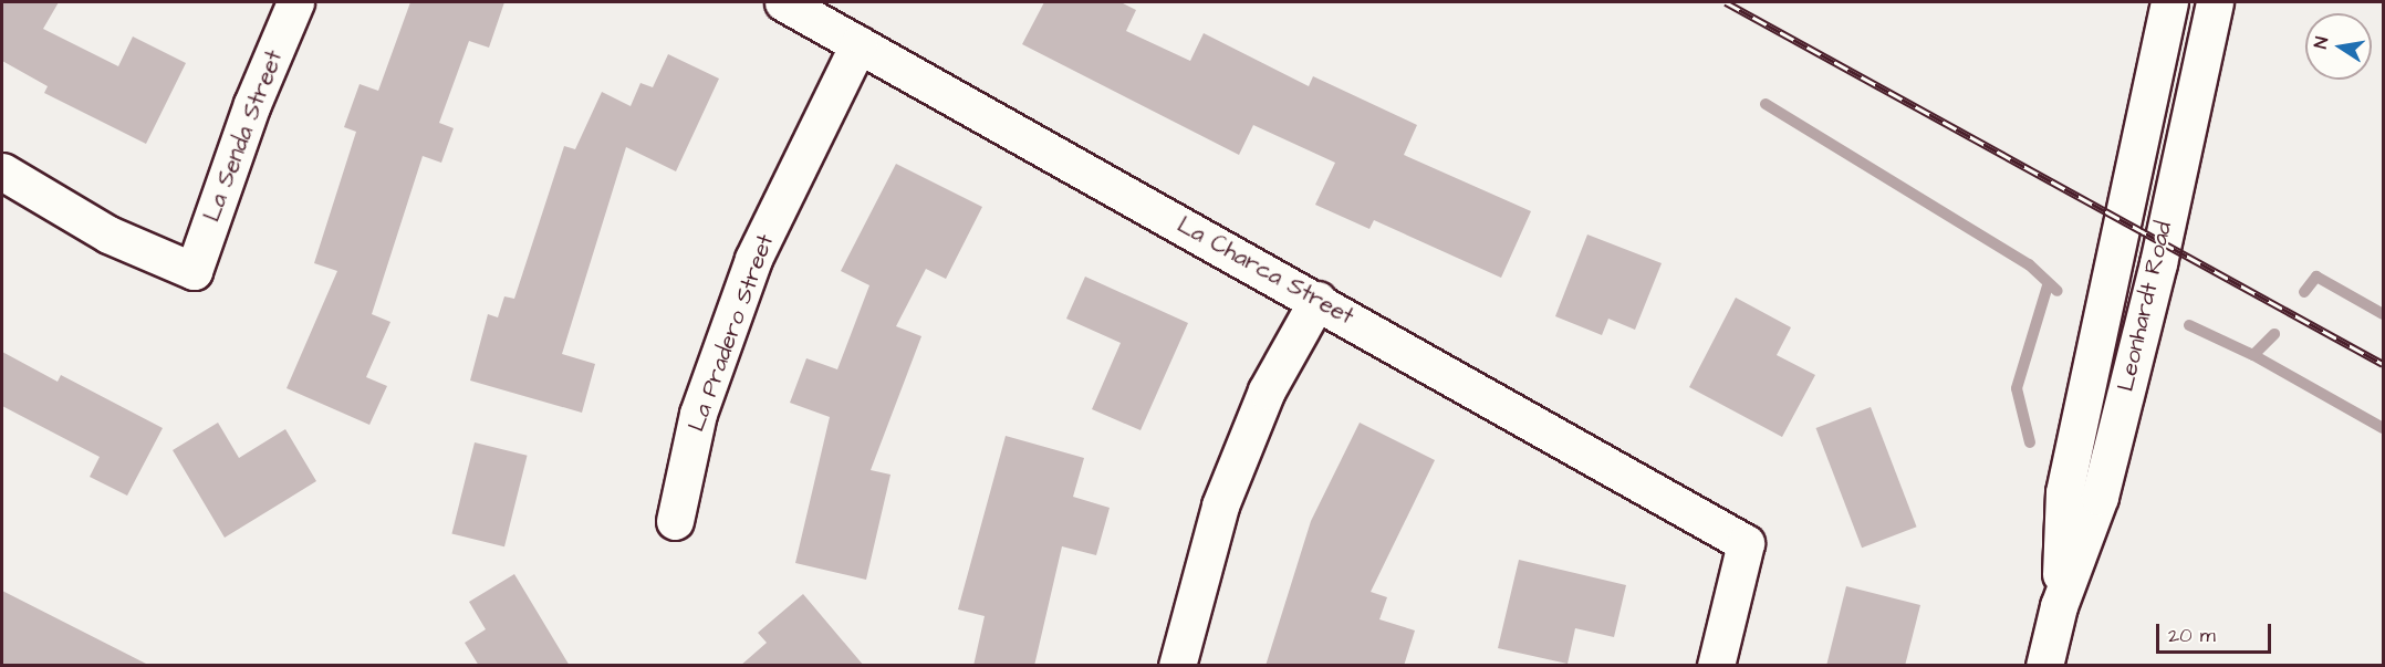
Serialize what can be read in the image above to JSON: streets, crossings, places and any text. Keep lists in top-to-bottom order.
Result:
{
  "streets": {
    "street": [
      "La Senda Street",
      "La Charca Street",
      "Leonhardt Road",
      "La Pradero Street"
    ]
  },
  "crossings": [
    ["La Charca Street", "La Pradero Street"]
  ],
  "scale_bar": "20 m",
  "north": "left"
}
